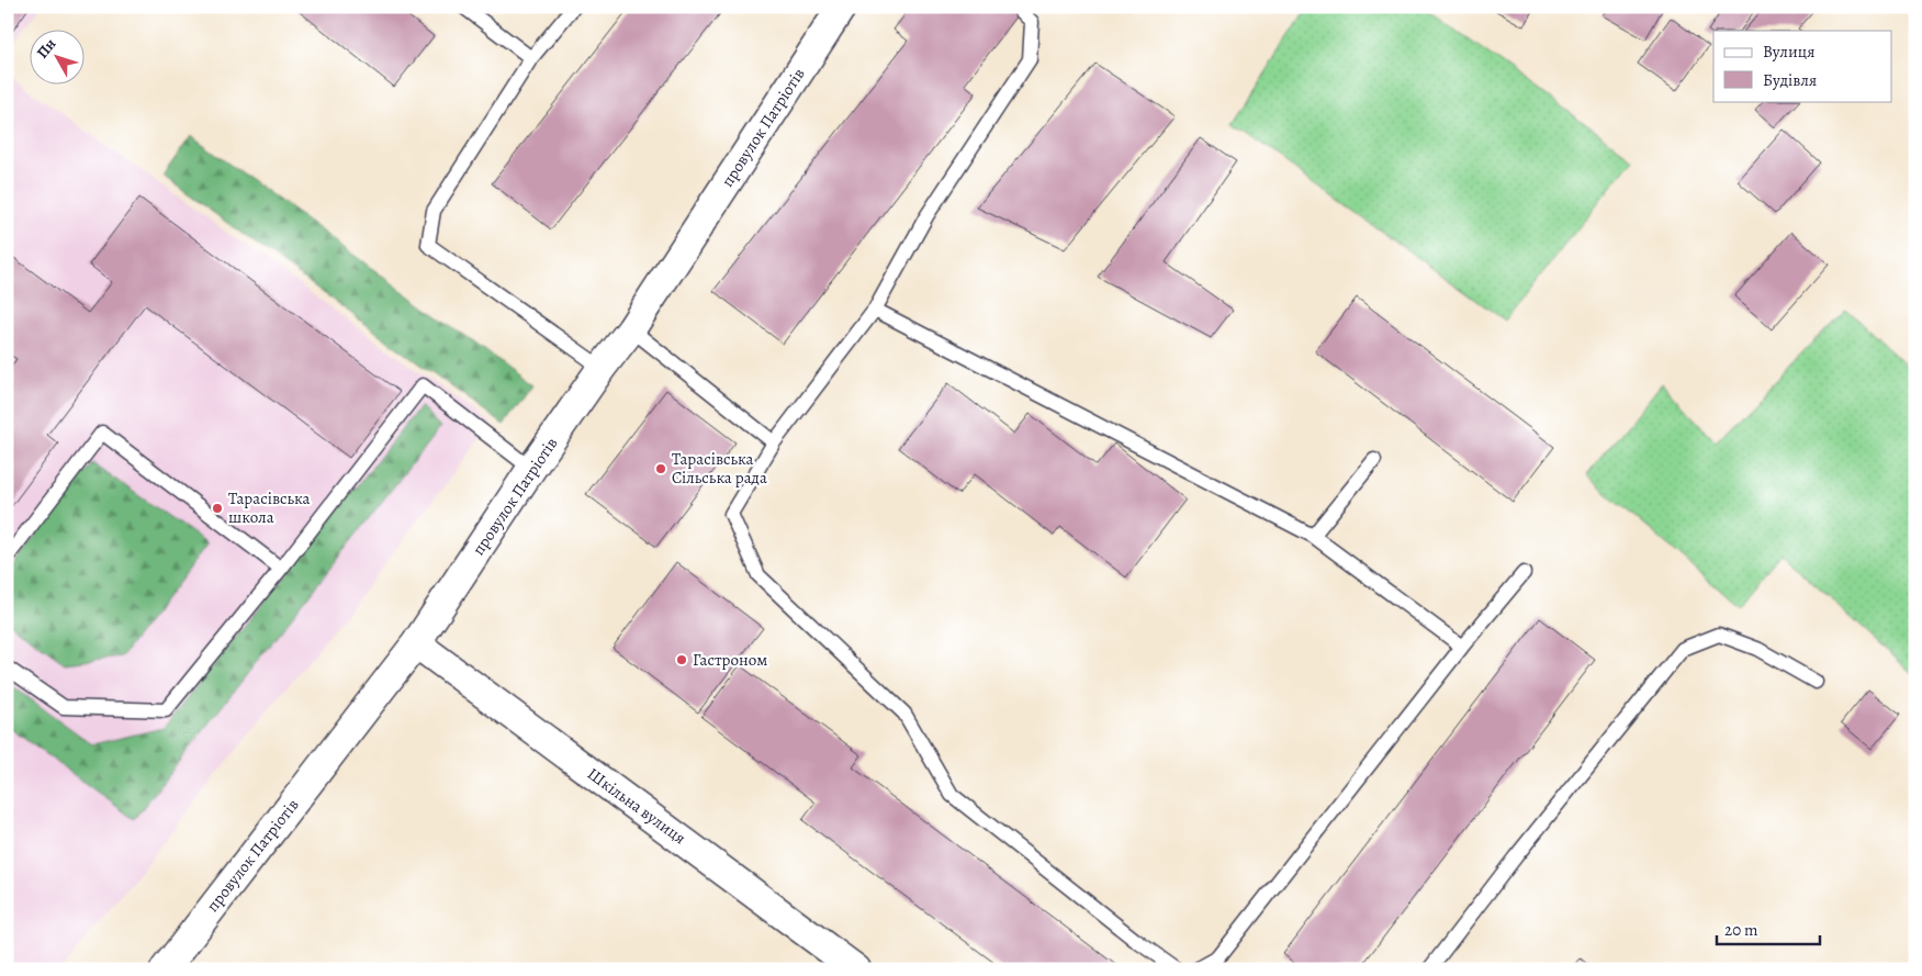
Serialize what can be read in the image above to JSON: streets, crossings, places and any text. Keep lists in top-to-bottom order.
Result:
{
  "streets": {
    "street": ["провулок Патріотів", "Шкільна вулиця"]
  },
  "crossings": [
    ["провулок Патріотів", "Шкільна вулиця"]
  ],
  "places": ["Тарасівська Сільська рада", "Тарасівська школа", "Гастроном"],
  "legend": ["Вулиця", "Будівля"],
  "scale_bar": "20 m",
  "north": "top left"
}
